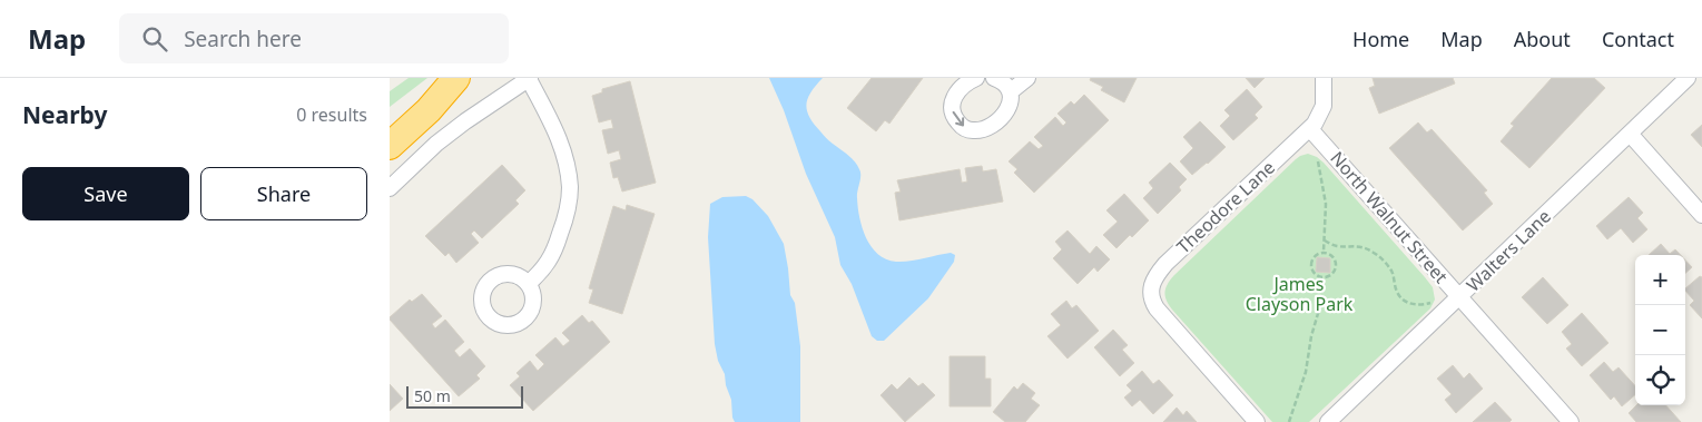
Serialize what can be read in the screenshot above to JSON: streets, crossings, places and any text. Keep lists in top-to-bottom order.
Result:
{
  "streets": {
    "street": ["Theodore Lane", "North Walnut Street", "Walters Lane"]
  },
  "crossings": [
    ["Theodore Lane", "North Walnut Street"],
    ["North Walnut Street", "Walters Lane"]
  ],
  "parks": ["James Clayson Park"],
  "scale_bar": "50 m",
  "page": {
    "header": "Map",
    "search": "Search here",
    "nav": [
      "Home",
      "Map",
      "About",
      "Contact"
    ],
    "heading": ["Nearby", "0 results"],
    "buttons": ["Save", "Share"],
    "map_buttons": ["+", "−"],
    "scale": "50 m"
  }
}
